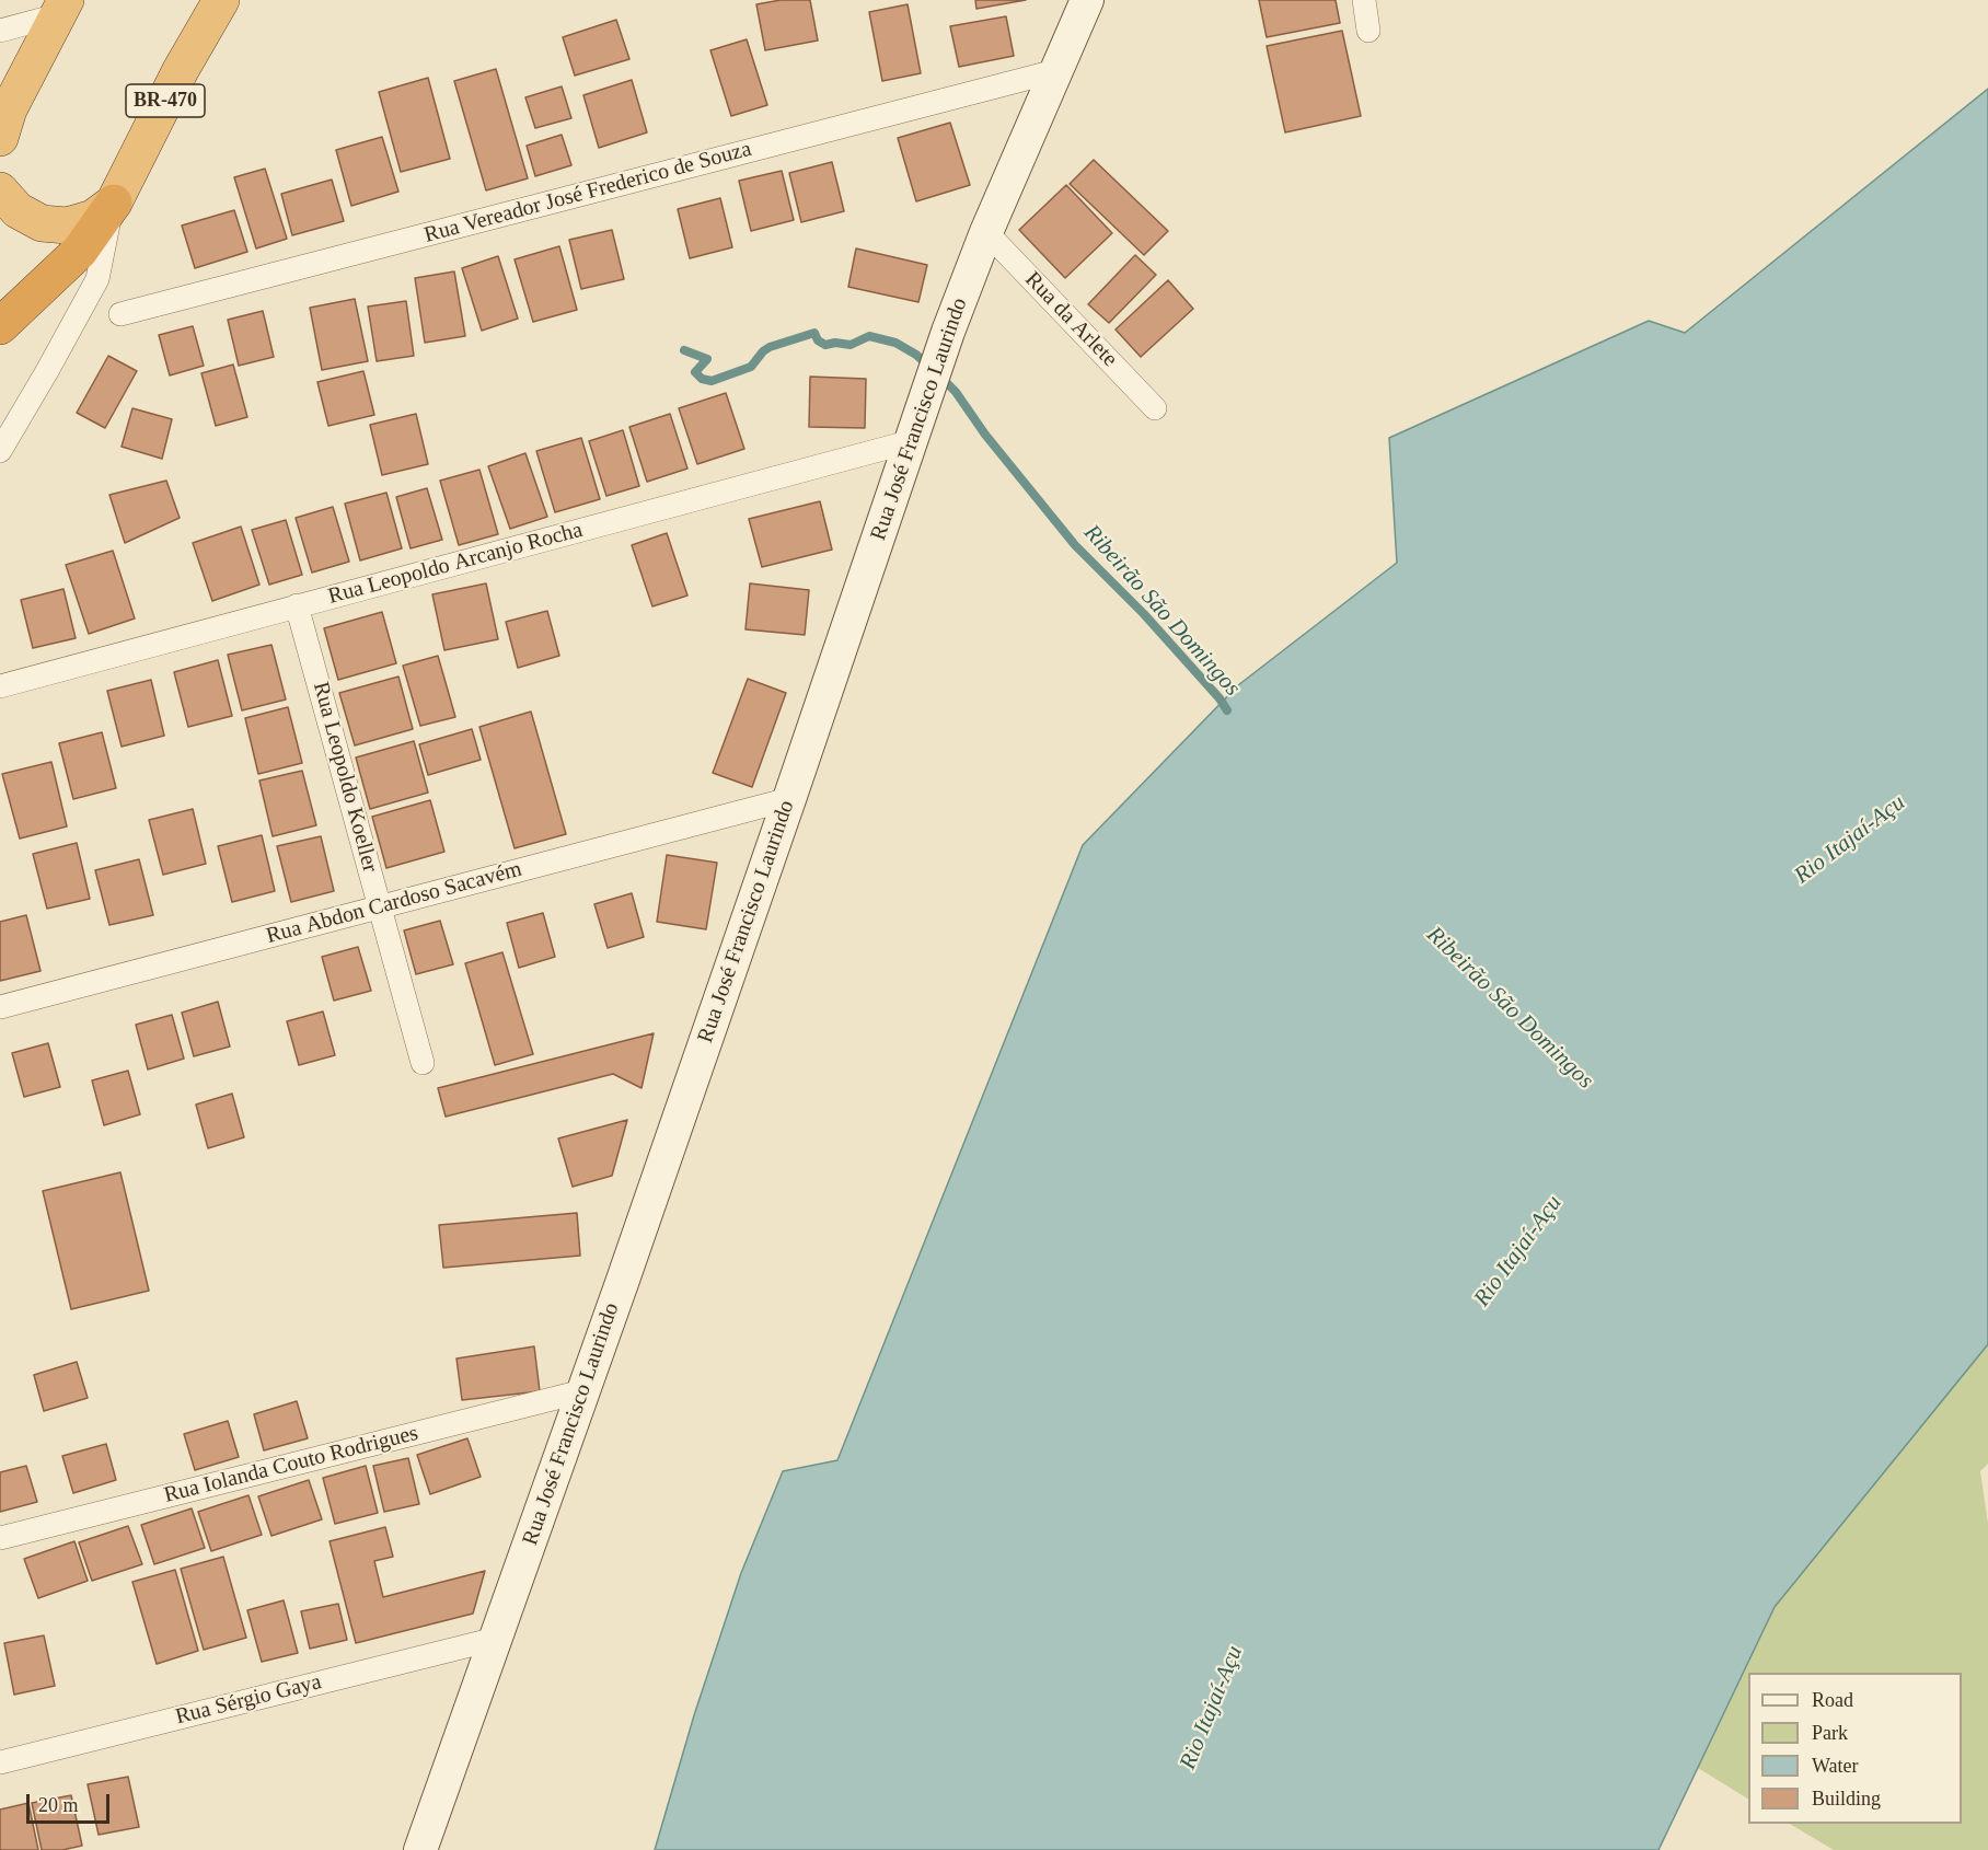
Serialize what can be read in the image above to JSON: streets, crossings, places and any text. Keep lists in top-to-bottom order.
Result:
{
  "streets": {
    "highway": ["BR-470"],
    "main road": ["Rua José Francisco Laurindo"],
    "street": [
      "Rua Vereador José Frederico de Souza",
      "Rua da Arlete",
      "Rua Leopoldo Arcanjo Rocha",
      "Rua Leopoldo Koeller",
      "Rua Abdon Cardoso Sacavém",
      "Rua Iolanda Couto Rodrigues",
      "Rua Sérgio Gaya"
    ]
  },
  "crossings": [
    ["Rua Vereador José Frederico de Souza", "Rua José Francisco Laurindo"],
    ["Rua da Arlete", "Rua José Francisco Laurindo"],
    ["Rua José Francisco Laurindo", "Rua Leopoldo Arcanjo Rocha"],
    ["Rua José Francisco Laurindo", "Rua Abdon Cardoso Sacavém"],
    ["Rua José Francisco Laurindo", "Rua Iolanda Couto Rodrigues"],
    ["Rua José Francisco Laurindo", "Rua Sérgio Gaya"],
    ["Rua Leopoldo Arcanjo Rocha", "Rua Leopoldo Koeller"],
    ["Rua Leopoldo Koeller", "Rua Abdon Cardoso Sacavém"]
  ],
  "water": ["Ribeirão São Domingos", "Rio Itajaí-Açu"],
  "legend": [
    "Road",
    "Park",
    "Water",
    "Building"
  ],
  "scale_bar": "20 m"
}
